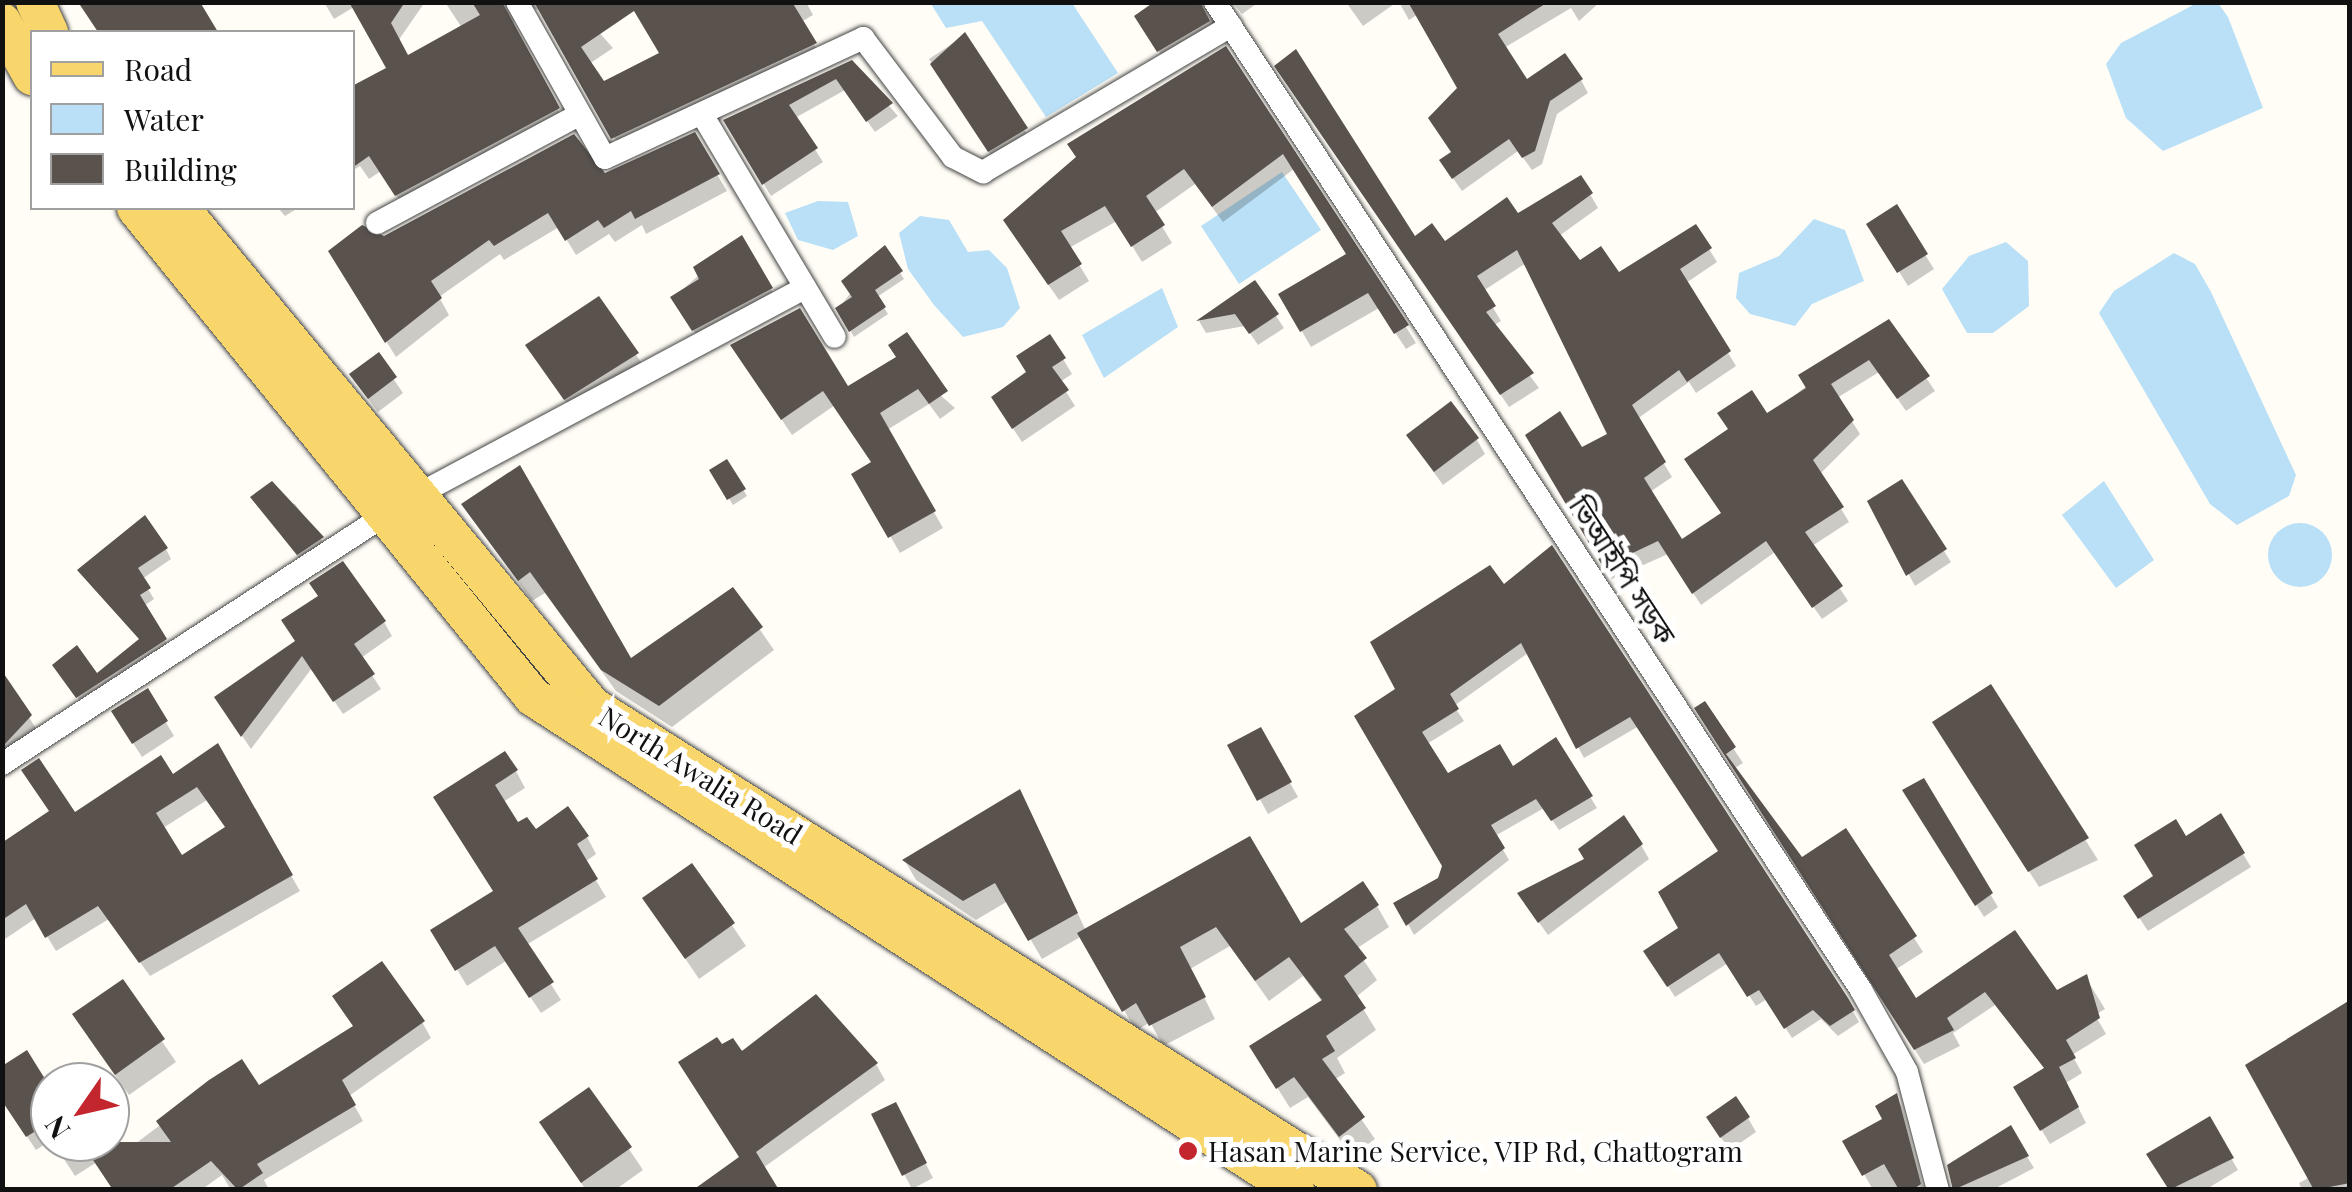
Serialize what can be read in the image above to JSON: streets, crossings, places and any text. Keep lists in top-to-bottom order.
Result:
{
  "streets": {
    "main road": ["North Awalia Road"],
    "street": ["ভিআইপি সড়ক"]
  },
  "places": ["Hasan Marine Service, VIP Rd, Chattogram"],
  "legend": ["Road", "Water", "Building"],
  "north": "bottom left"
}
